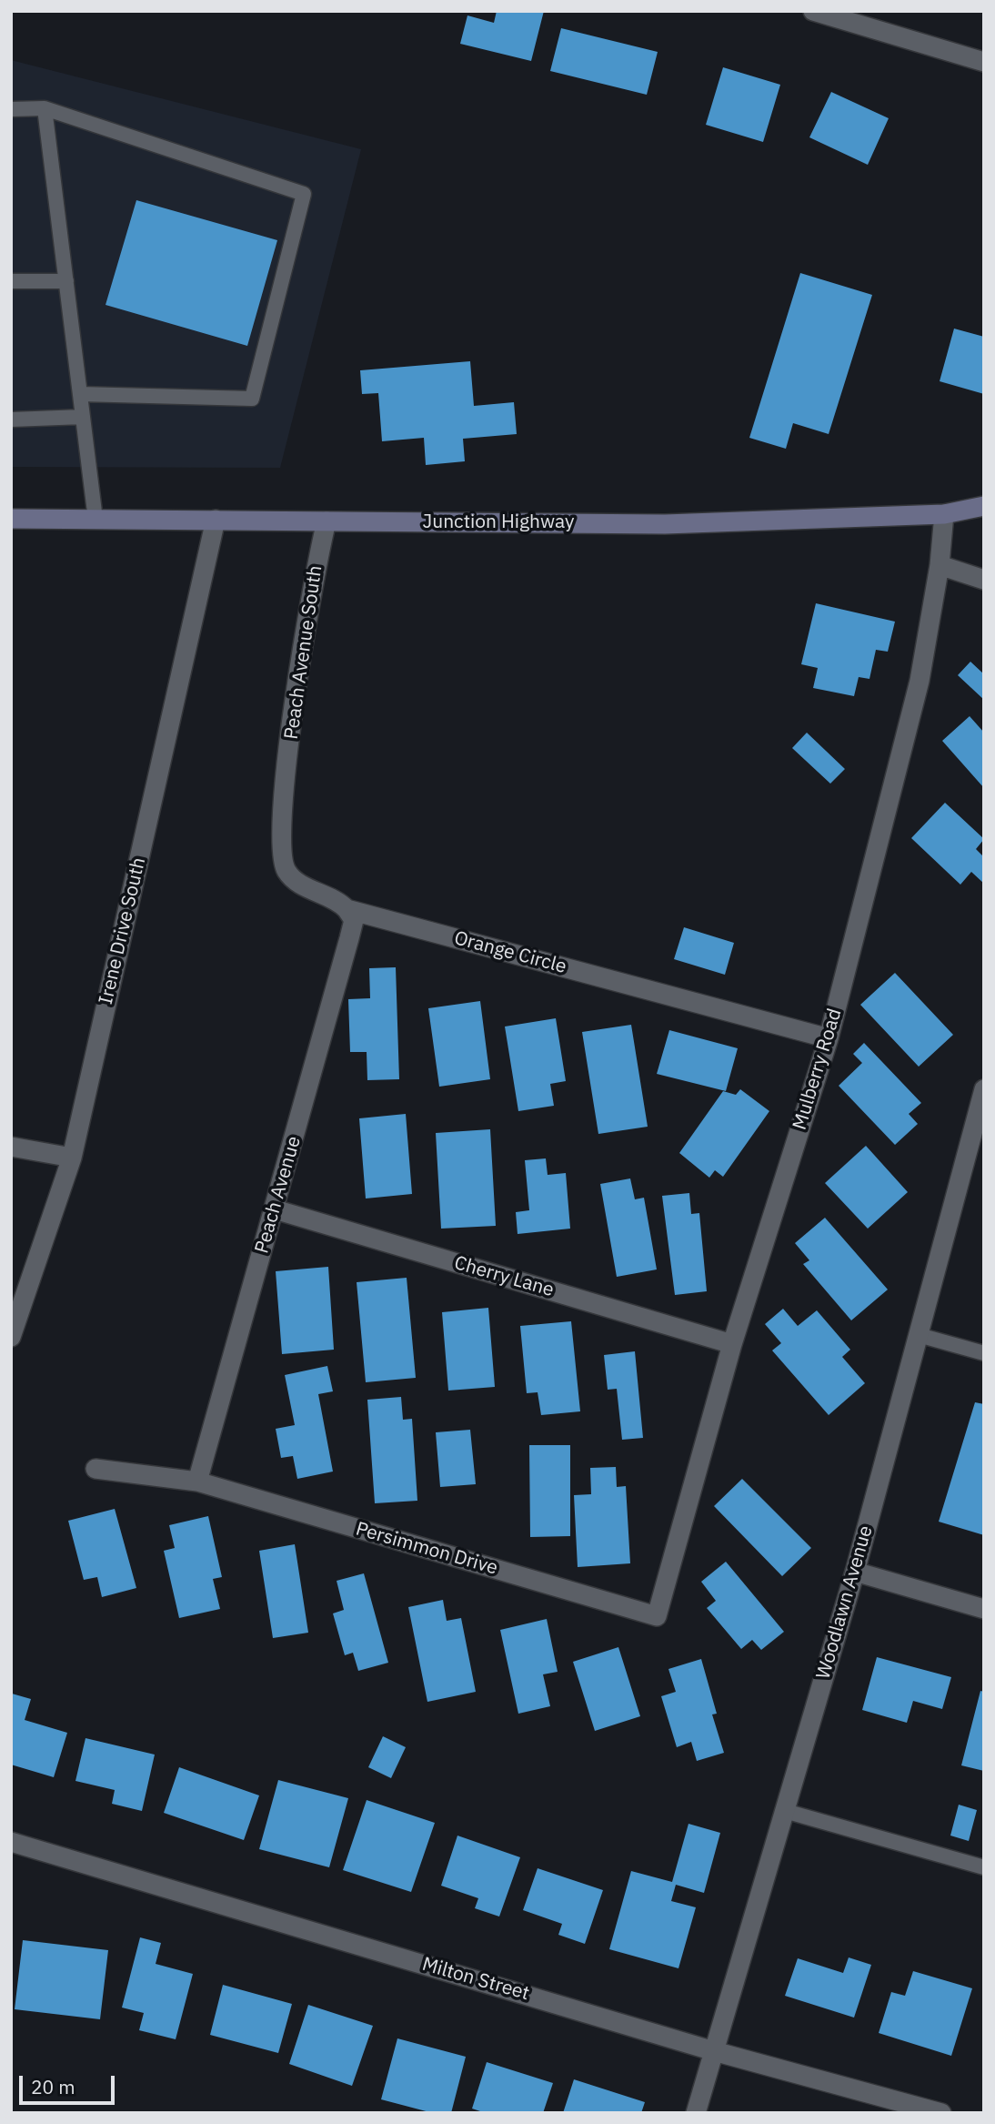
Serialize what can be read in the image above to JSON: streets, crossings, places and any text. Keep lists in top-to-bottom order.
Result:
{
  "streets": {
    "main road": ["Junction Highway"],
    "street": [
      "Peach Avenue South",
      "Irene Drive South",
      "Orange Circle",
      "Mulberry Road",
      "Peach Avenue",
      "Cherry Lane",
      "Persimmon Drive",
      "Woodlawn Avenue",
      "Milton Street"
    ]
  },
  "crossings": [
    ["Junction Highway", "Peach Avenue South"],
    ["Junction Highway", "Irene Drive South"],
    ["Junction Highway", "Mulberry Road"],
    ["Peach Avenue South", "Orange Circle"],
    ["Orange Circle", "Mulberry Road"],
    ["Orange Circle", "Peach Avenue"],
    ["Mulberry Road", "Cherry Lane"],
    ["Mulberry Road", "Persimmon Drive"],
    ["Peach Avenue", "Cherry Lane"],
    ["Peach Avenue", "Persimmon Drive"],
    ["Woodlawn Avenue", "Milton Street"]
  ],
  "scale_bar": "20 m"
}
